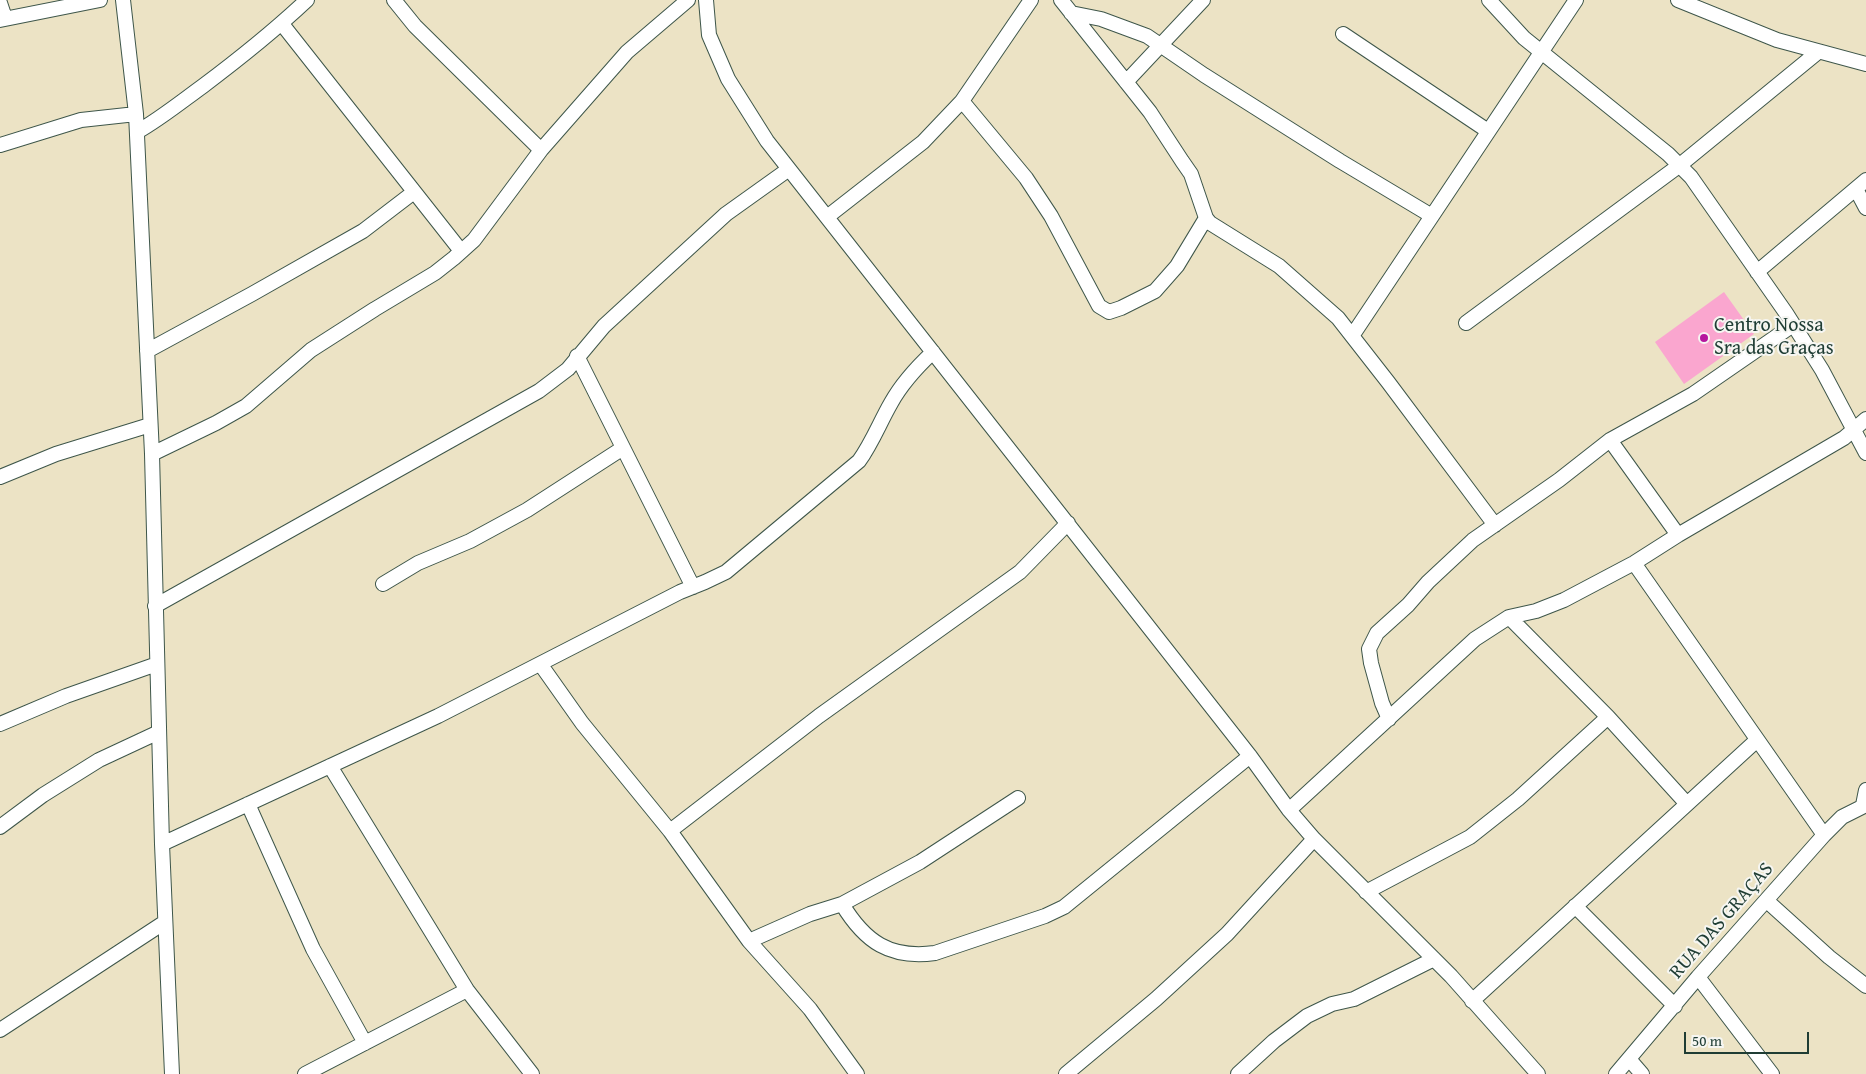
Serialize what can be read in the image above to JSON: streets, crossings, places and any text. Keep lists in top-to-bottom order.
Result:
{
  "streets": {
    "street": ["RUA DAS GRAÇAS"]
  },
  "places": ["Centro Nossa Sra das Graças"],
  "scale_bar": "50 m"
}
